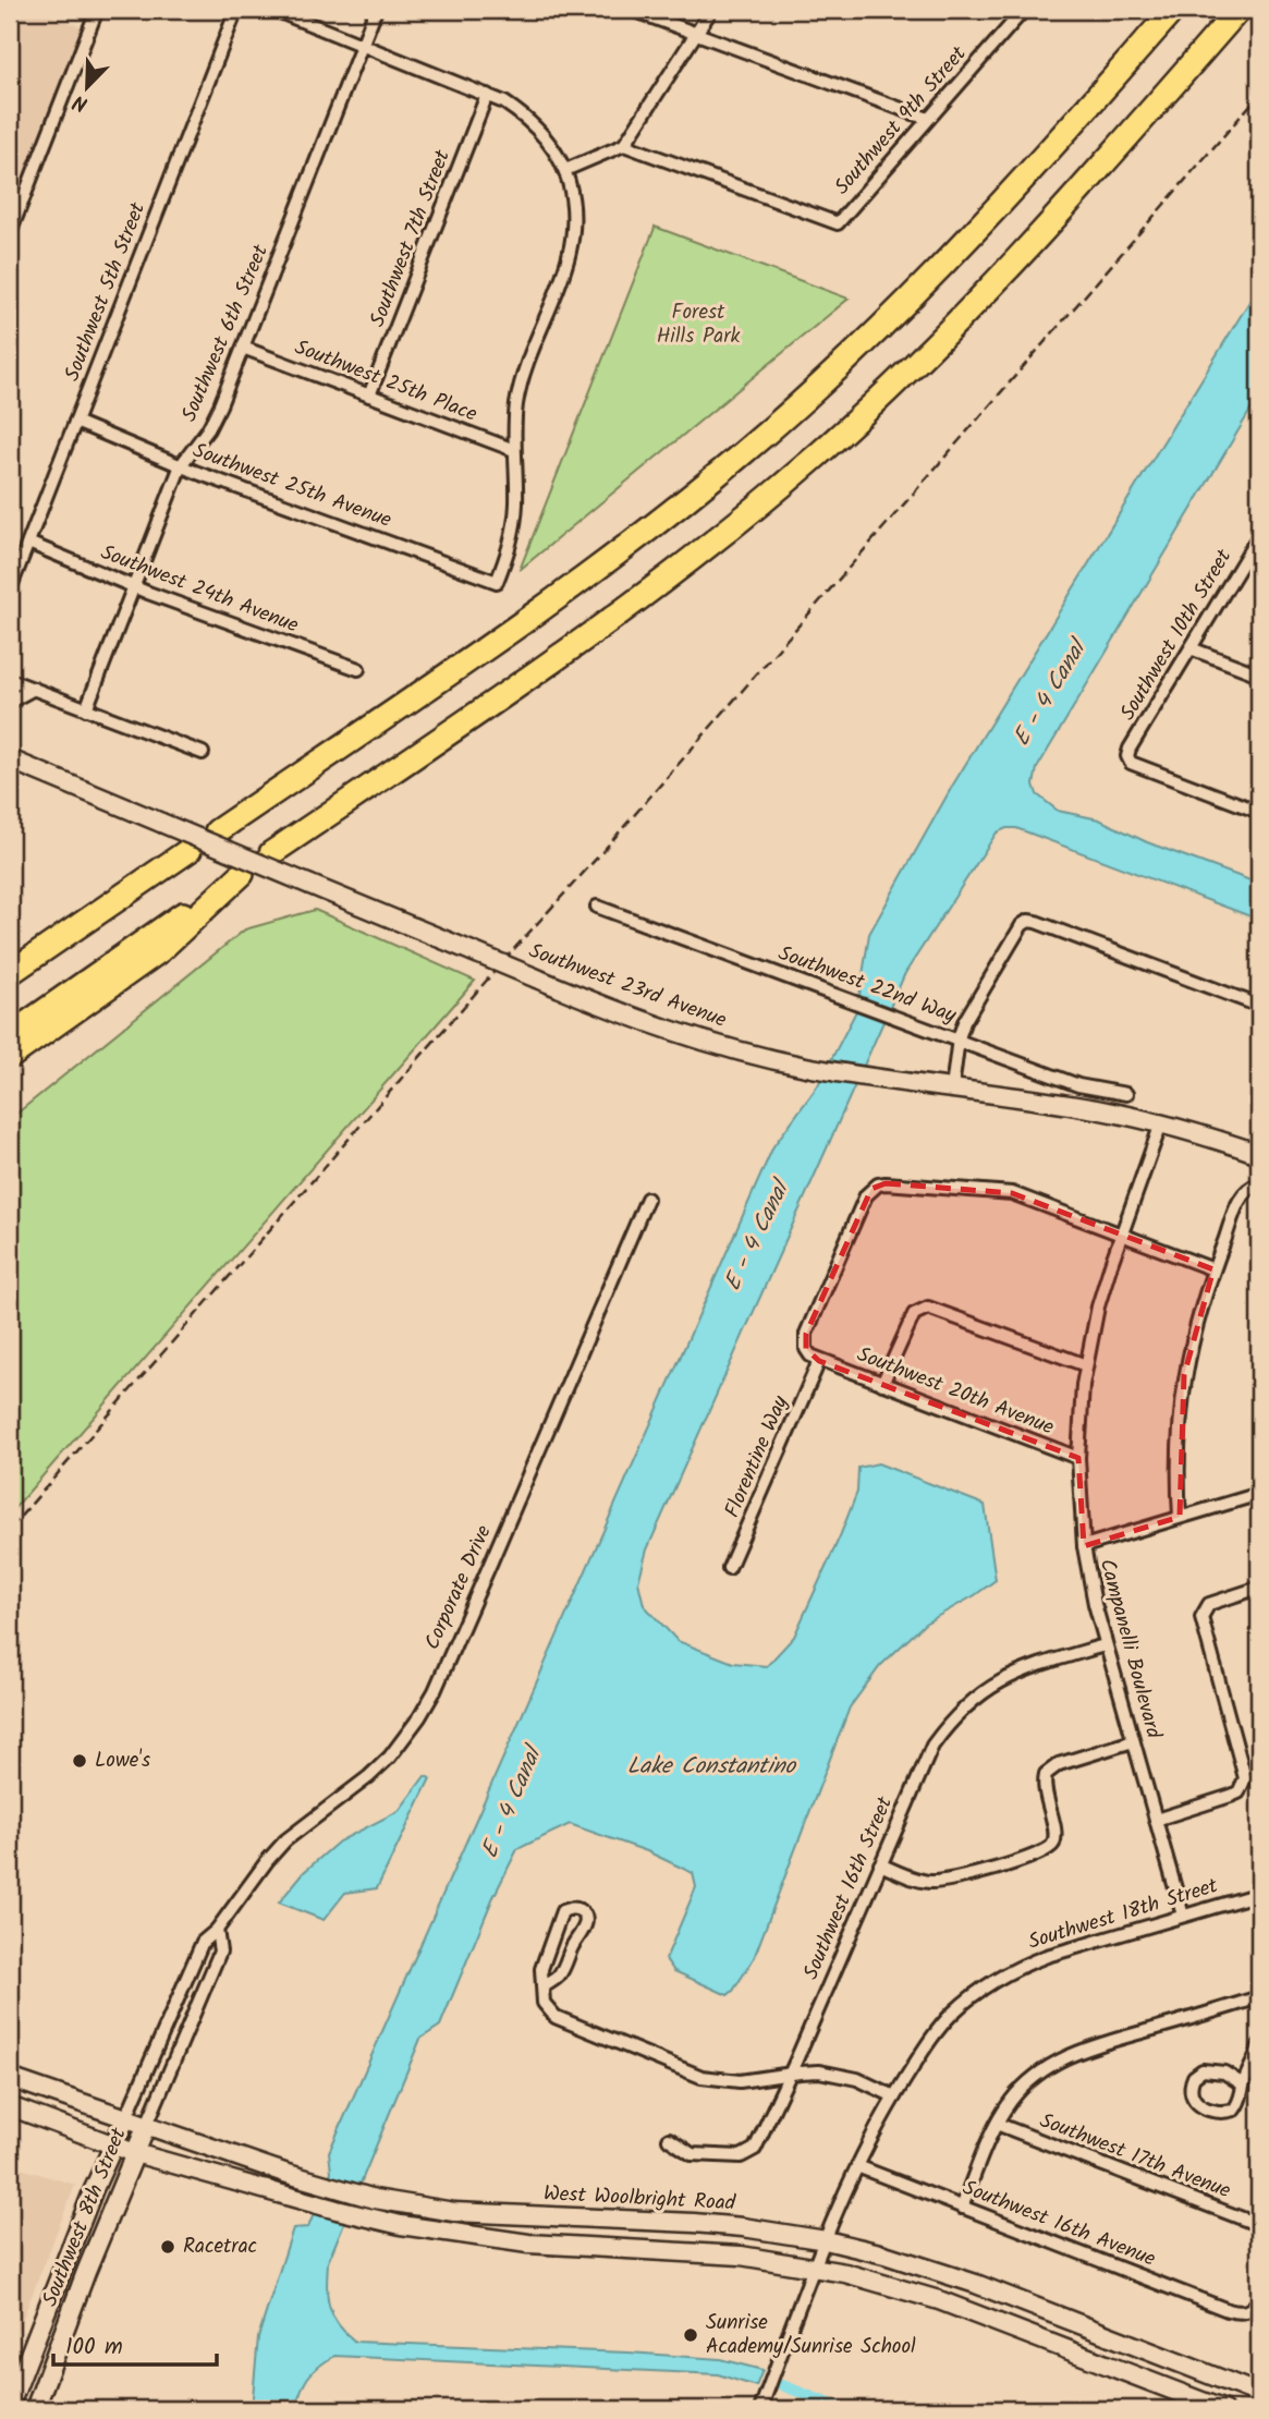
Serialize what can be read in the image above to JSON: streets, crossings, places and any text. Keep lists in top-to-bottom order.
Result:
{
  "streets": {
    "main road": ["Southwest 23rd Avenue", "West Woolbright Road", "Southwest 8th Street"],
    "street": [
      "Southwest 9th Street",
      "Southwest 7th Street",
      "Southwest 5th Street",
      "Southwest 6th Street",
      "Southwest 25th Place",
      "Southwest 25th Avenue",
      "Southwest 24th Avenue",
      "Southwest 10th Street",
      "Southwest 22nd Way",
      "Southwest 20th Avenue",
      "Florentine Way",
      "Corporate Drive",
      "Campanelli Boulevard",
      "Southwest 16th Street",
      "Southwest 18th Street",
      "Southwest 17th Avenue",
      "Southwest 16th Avenue"
    ]
  },
  "crossings": [
    ["Southwest 7th Street", "Southwest 25th Place"],
    ["Southwest 5th Street", "Southwest 25th Avenue"],
    ["Southwest 5th Street", "Southwest 24th Avenue"],
    ["Southwest 6th Street", "Southwest 25th Place"],
    ["Southwest 6th Street", "Southwest 25th Avenue"],
    ["Southwest 6th Street", "Southwest 24th Avenue"],
    ["Southwest 25th Place", "Southwest 25th Avenue"],
    ["Southwest 23rd Avenue", "Campanelli Boulevard"],
    ["Southwest 20th Avenue", "Florentine Way"],
    ["Southwest 20th Avenue", "Campanelli Boulevard"],
    ["Corporate Drive", "West Woolbright Road"],
    ["Corporate Drive", "Southwest 8th Street"],
    ["Campanelli Boulevard", "Southwest 16th Street"],
    ["Campanelli Boulevard", "Southwest 18th Street"],
    ["Southwest 18th Street", "West Woolbright Road"],
    ["Southwest 18th Street", "Southwest 16th Avenue"],
    ["West Woolbright Road", "Southwest 8th Street"]
  ],
  "water": ["E - 4 Canal", "Lake Constantino"],
  "parks": ["Forest Hills Park"],
  "places": ["Lowe's", "Racetrac", "Sunrise Academy/Sunrise School"],
  "scale_bar": "100 m",
  "north": "bottom left"
}
